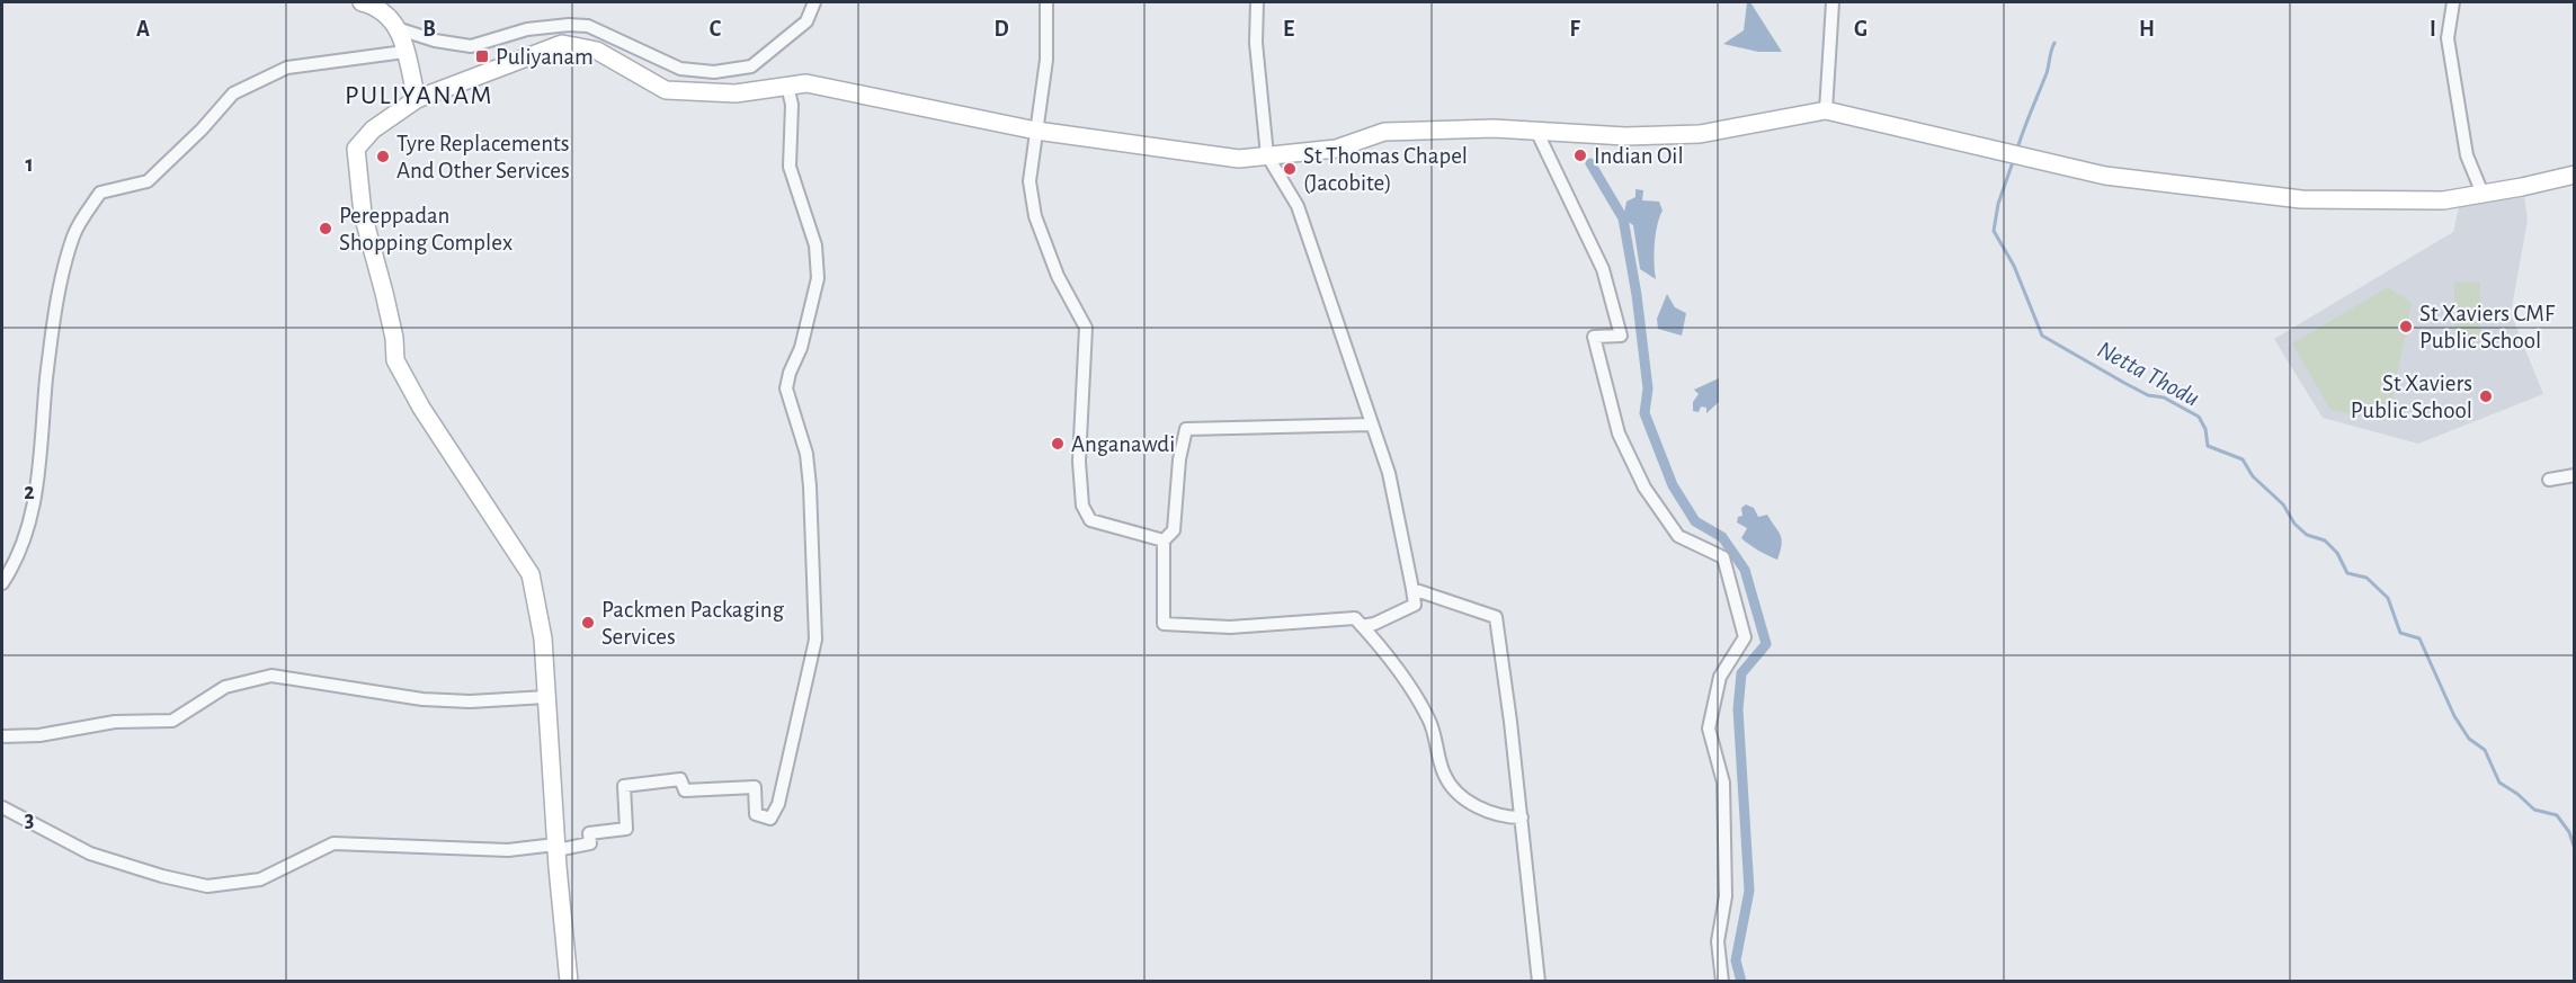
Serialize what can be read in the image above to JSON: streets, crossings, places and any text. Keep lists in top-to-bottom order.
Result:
{
  "districts": ["PULIYANAM"],
  "water": ["Netta Thodu"],
  "places": {
    "transit": ["Puliyanam"],
    "other": [
      "Indian Oil",
      "Tyre Replacements And Other Services",
      "St Thomas Chapel (Jacobite)",
      "Pereppadan Shopping Complex",
      "St Xaviers CMF Public School",
      "St Xaviers Public School",
      "Anganawdi",
      "Packmen Packaging Services"
    ]
  },
  "grid": {
    "columns": [
      "A",
      "B",
      "C",
      "D",
      "E",
      "F",
      "G",
      "H",
      "I"
    ],
    "rows": ["1", "2", "3"]
  }
}
